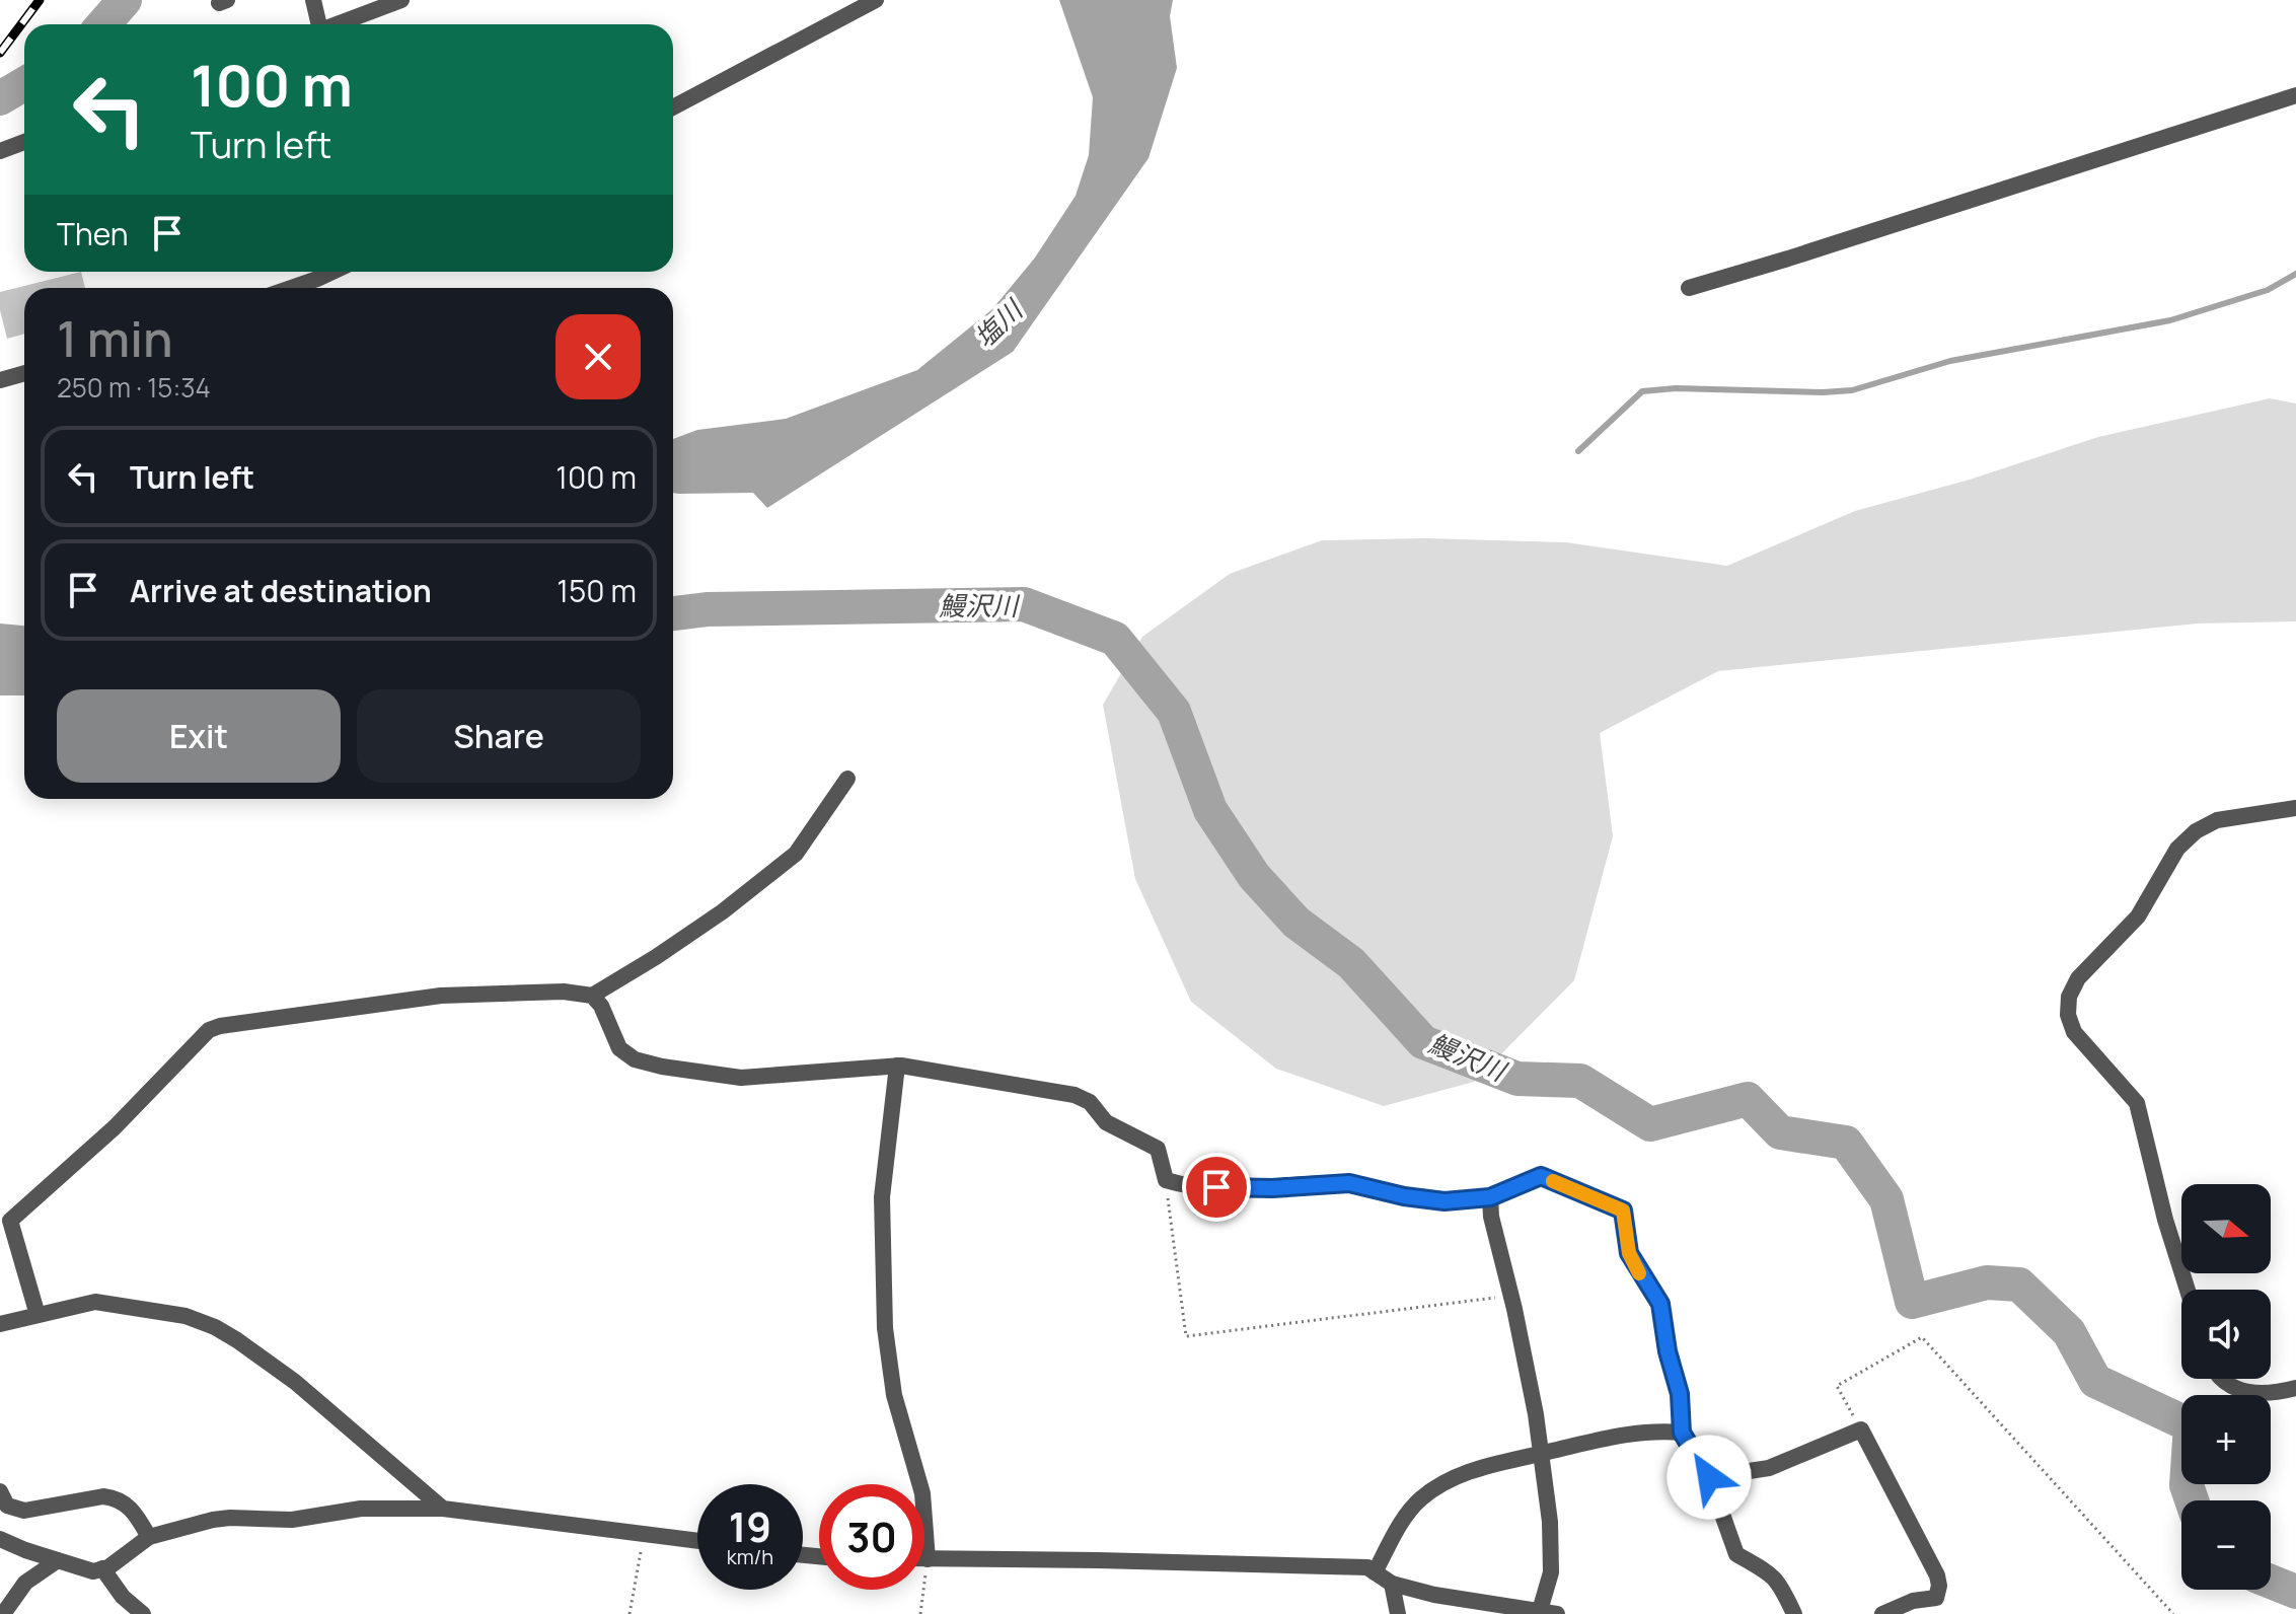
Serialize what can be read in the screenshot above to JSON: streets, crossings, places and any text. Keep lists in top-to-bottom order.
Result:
{
  "water": ["塩川", "鰻沢川"],
  "north": "right",
  "page": {
    "turn": ["100 m", "Turn left"],
    "then": "Then",
    "heading": ["1 min", "250 m · 15:34"],
    "list": [
      {
        "name": "Turn left",
        "value": "100 m"
      },
      {
        "name": "Arrive at destination",
        "value": "150 m"
      }
    ],
    "buttons": ["Exit", "Share"],
    "map_buttons": ["+", "−"],
    "speed": "19 km/h",
    "limit": "30"
  }
}
